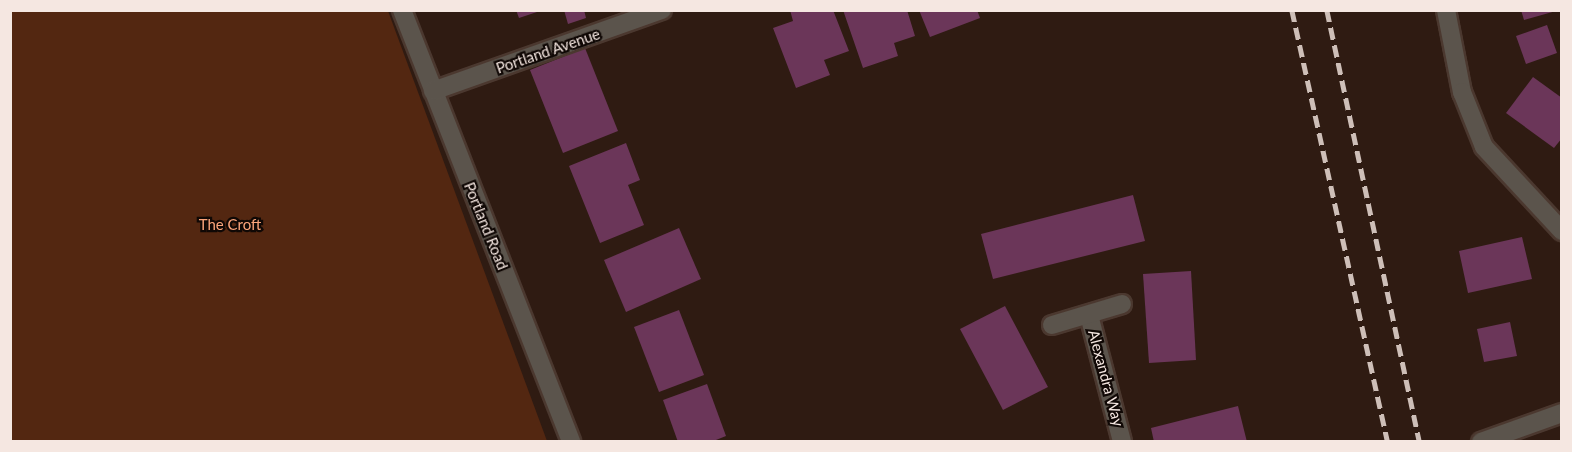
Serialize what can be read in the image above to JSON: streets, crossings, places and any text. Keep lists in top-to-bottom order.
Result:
{
  "streets": {
    "street": ["Portland Avenue", "Portland Road", "Alexandra Way"]
  },
  "crossings": [
    ["Portland Avenue", "Portland Road"]
  ],
  "parks": ["The Croft"]
}
